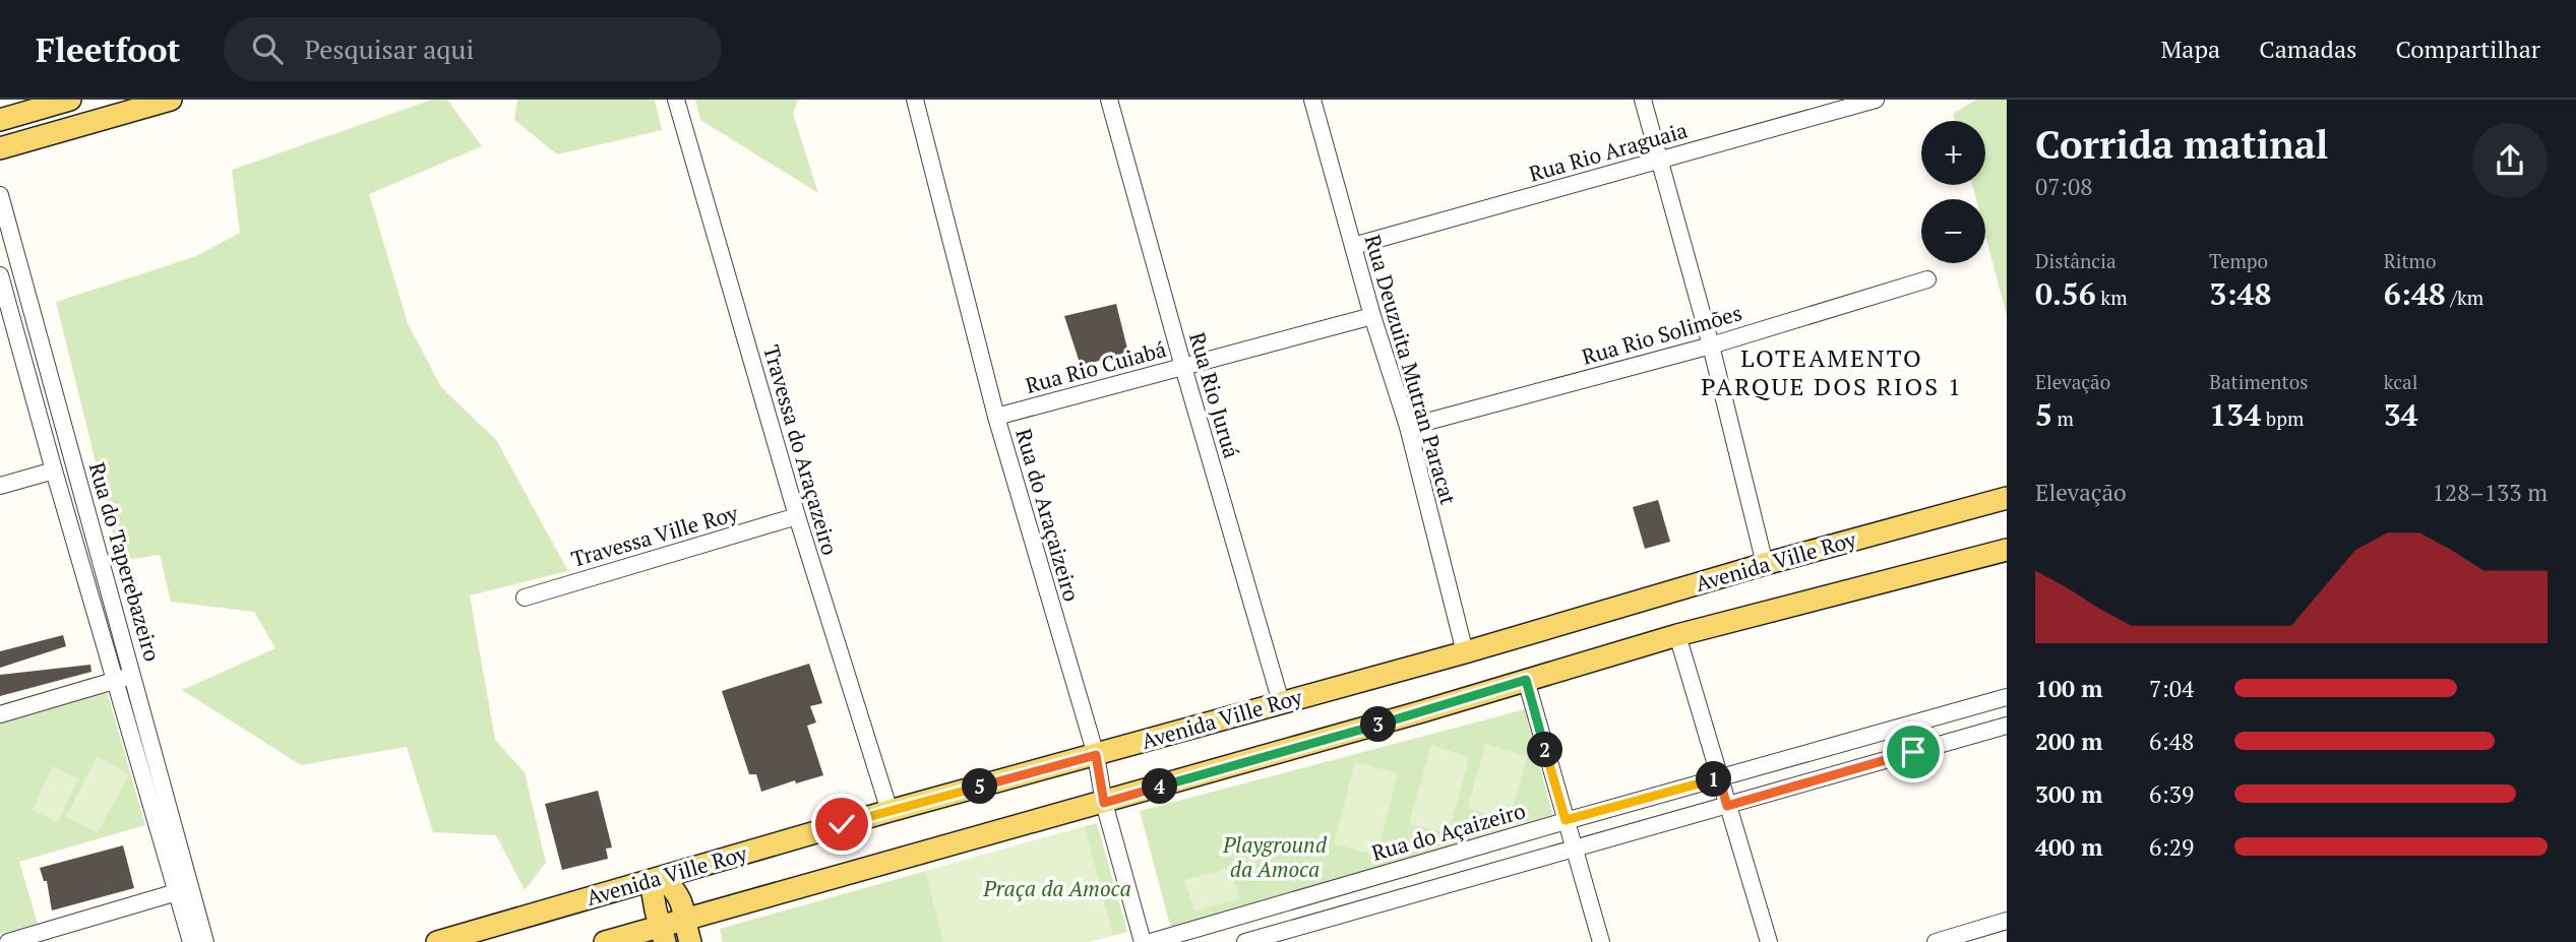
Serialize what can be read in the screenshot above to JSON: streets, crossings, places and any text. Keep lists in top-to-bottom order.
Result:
{
  "streets": {
    "main road": ["Avenida Ville Roy"],
    "street": [
      "Rua Rio Araguaia",
      "Rua Rio Solimões",
      "Rua Rio Cuiabá",
      "Rua Deuzuita Mutran Paracat",
      "Rua Rio Juruá",
      "Travessa do Araçazeiro",
      "Rua do Araçaizeiro",
      "Travessa Ville Roy",
      "Rua do Taperebazeiro",
      "Rua do Açaizeiro"
    ]
  },
  "crossings": [
    ["Rua Rio Araguaia", "Rua Deuzuita Mutran Paracat"],
    ["Rua Rio Solimões", "Rua Deuzuita Mutran Paracat"],
    ["Rua Rio Cuiabá", "Rua Deuzuita Mutran Paracat"],
    ["Rua Rio Cuiabá", "Rua Rio Juruá"],
    ["Rua Rio Cuiabá", "Rua do Araçaizeiro"],
    ["Rua Deuzuita Mutran Paracat", "Avenida Ville Roy"],
    ["Rua Rio Juruá", "Avenida Ville Roy"],
    ["Travessa do Araçazeiro", "Travessa Ville Roy"],
    ["Travessa do Araçazeiro", "Avenida Ville Roy"],
    ["Rua do Araçaizeiro", "Avenida Ville Roy"]
  ],
  "districts": ["LOTEAMENTO PARQUE DOS RIOS 1"],
  "parks": ["Playground da Amoca", "Praça da Amoca"],
  "page": {
    "header": "Fleetfoot",
    "search": "Pesquisar aqui",
    "nav": ["Mapa", "Camadas", "Compartilhar"],
    "heading": ["Corrida matinal", "07:08"],
    "map_buttons": ["+", "−"],
    "stats": [
      ["Distância", "0.56 km"],
      ["Tempo", "3:48"],
      ["Ritmo", "6:48 /km"],
      ["Elevação", "5 m"],
      ["Batimentos", "134 bpm"],
      ["kcal", "34"]
    ],
    "chart": ["Elevação", "128–133 m"],
    "list": [
      {
        "name": "100 m",
        "note": "7:04"
      },
      {
        "name": "200 m",
        "note": "6:48"
      },
      {
        "name": "300 m",
        "note": "6:39"
      },
      {
        "name": "400 m",
        "note": "6:29"
      }
    ],
    "pins": [
      "3",
      "2",
      "1",
      "4",
      "5"
    ]
  }
}
